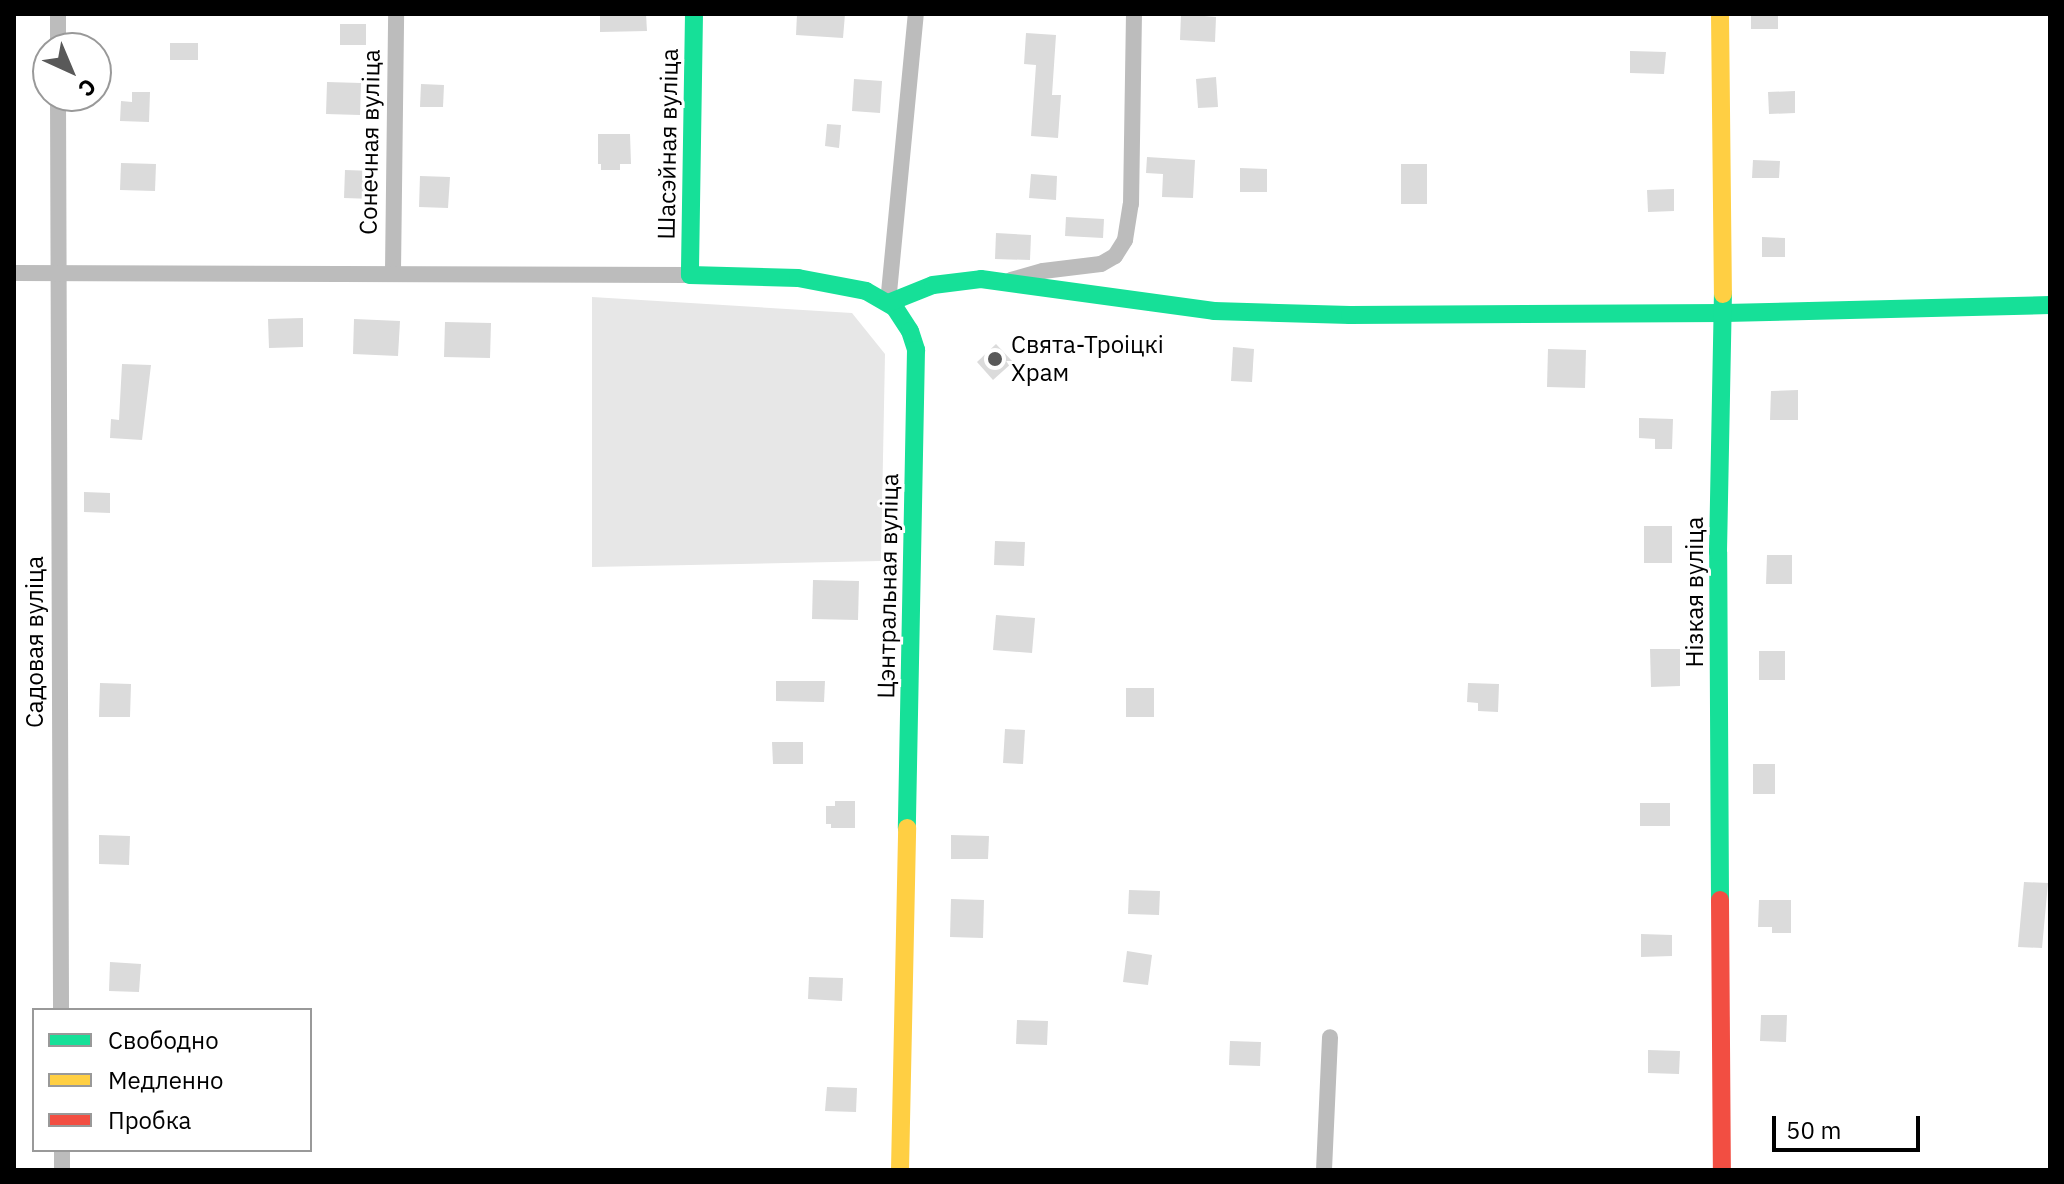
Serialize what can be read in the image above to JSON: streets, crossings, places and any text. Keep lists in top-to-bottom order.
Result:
{
  "streets": {
    "street": [
      "Сонечная вуліца",
      "Шасэйная вуліца",
      "Цэнтральная вуліца",
      "Нізкая вуліца",
      "Садовая вуліца"
    ]
  },
  "places": ["Свята-Троіцкі Храм"],
  "legend": ["Свободно", "Медленно", "Пробка"],
  "scale_bar": "50 m",
  "north": "bottom right"
}
